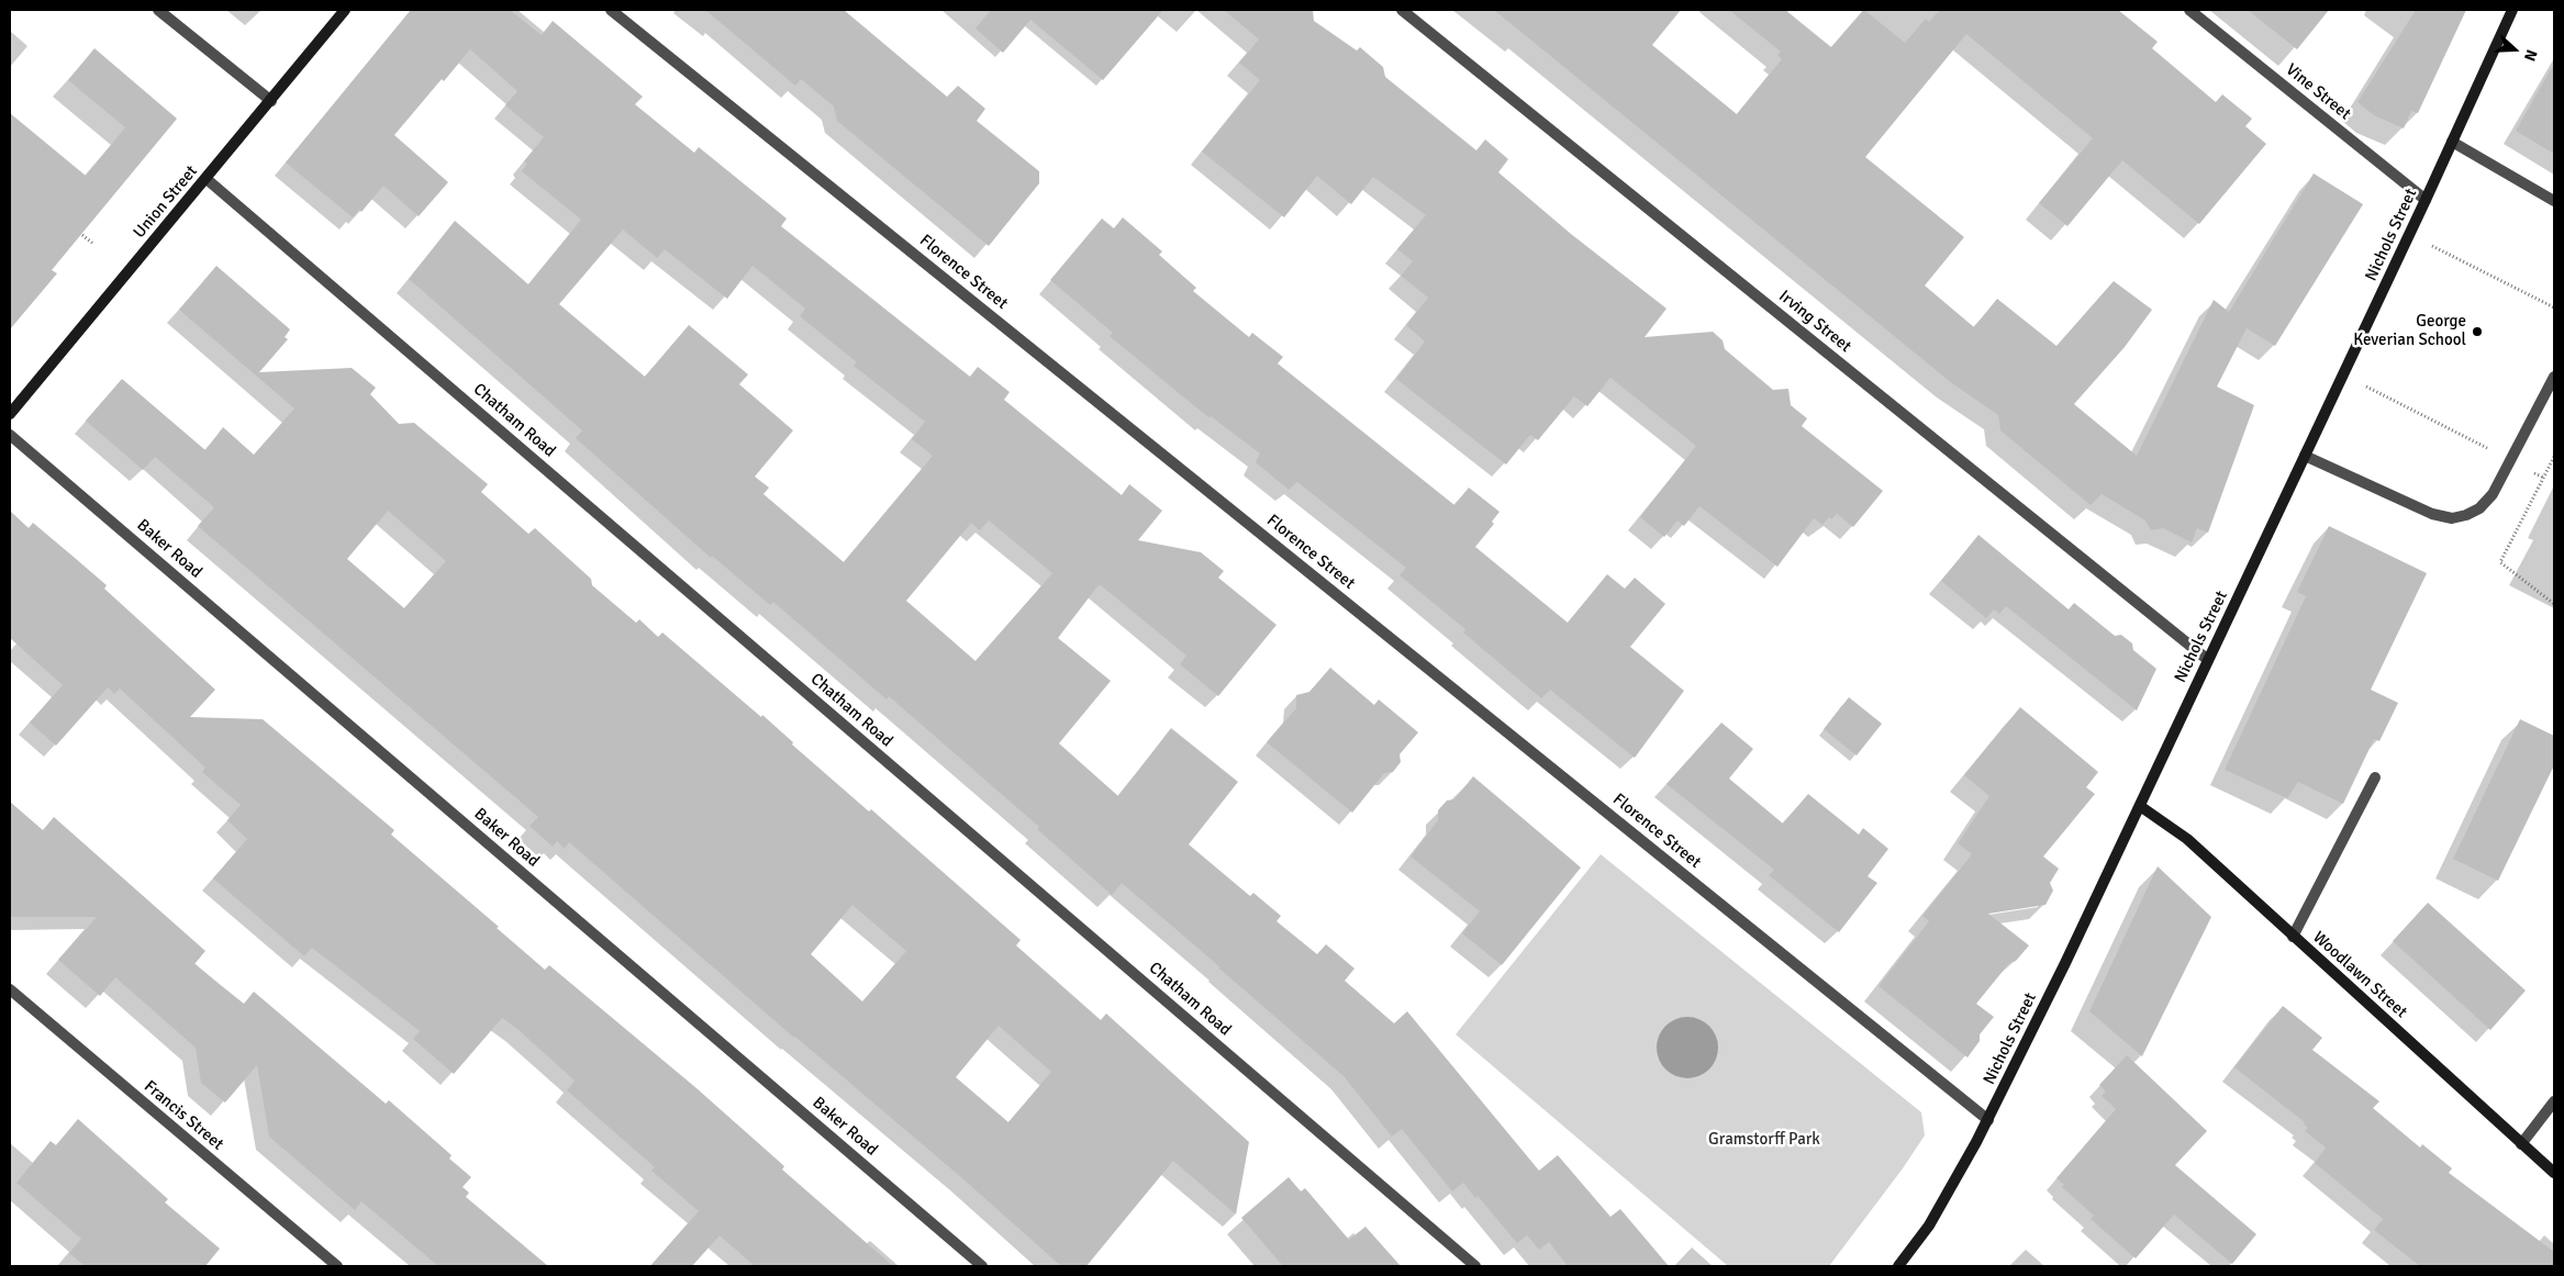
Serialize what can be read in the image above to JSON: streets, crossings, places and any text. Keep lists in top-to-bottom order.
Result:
{
  "streets": {
    "street": [
      "Vine Street",
      "Union Street",
      "Nichols Street",
      "Florence Street",
      "Irving Street",
      "Chatham Road",
      "Baker Road",
      "Woodlawn Street",
      "Francis Street"
    ]
  },
  "crossings": [
    ["Vine Street", "Nichols Street"],
    ["Union Street", "Chatham Road"],
    ["Nichols Street", "Florence Street"],
    ["Nichols Street", "Irving Street"],
    ["Nichols Street", "Woodlawn Street"]
  ],
  "parks": ["Gramstorff Park"],
  "places": ["George Keverian School"],
  "north": "right"
}
